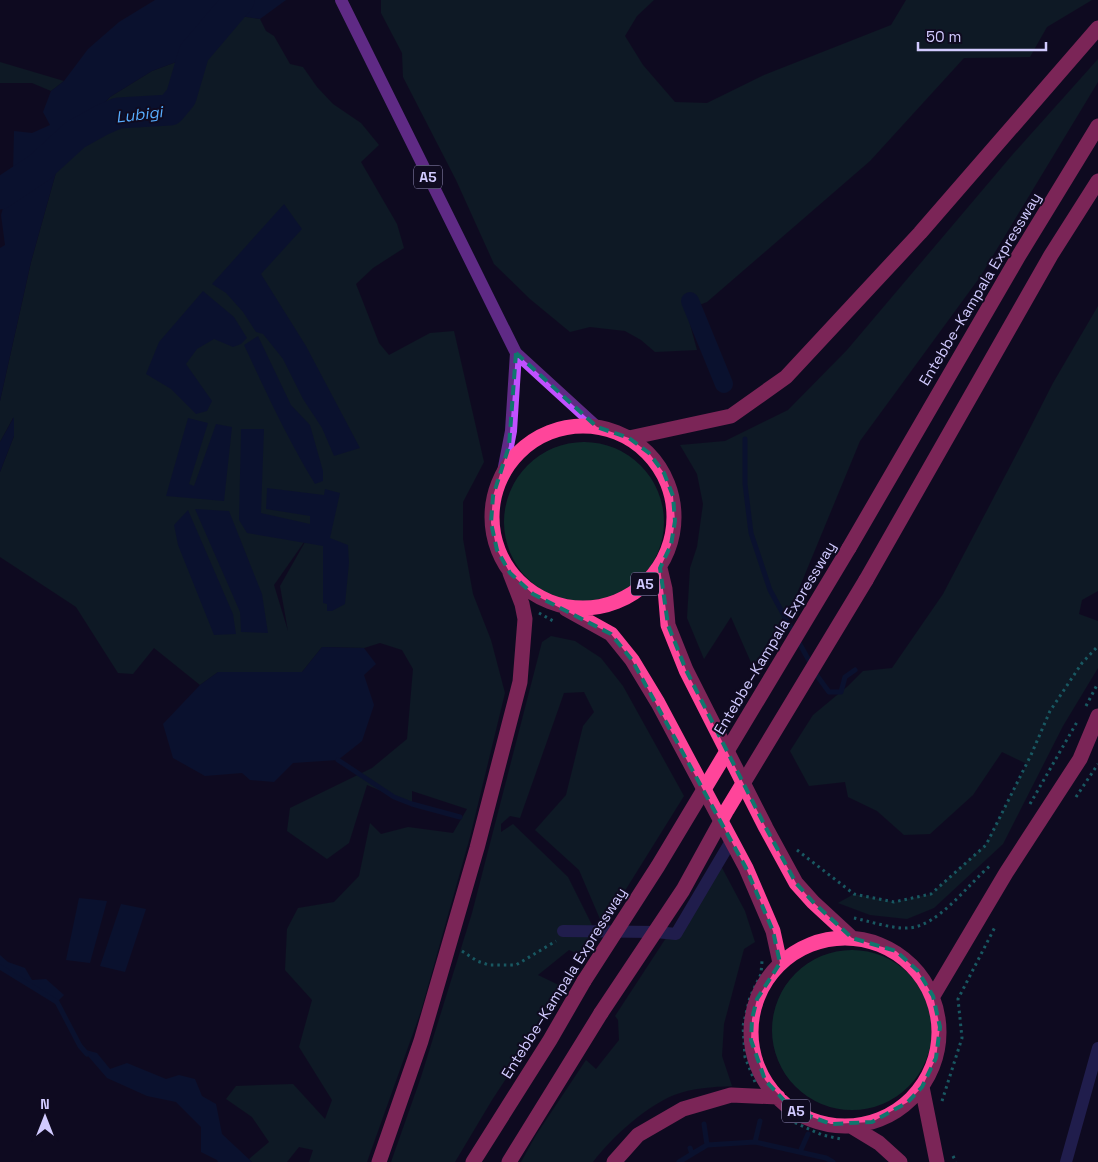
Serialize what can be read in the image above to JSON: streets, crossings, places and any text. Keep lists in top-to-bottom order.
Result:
{
  "streets": {
    "highway": ["A5", "Entebbe–Kampala Expressway"]
  },
  "water": ["Lubigi"],
  "scale_bar": "50 m",
  "north": "top"
}
